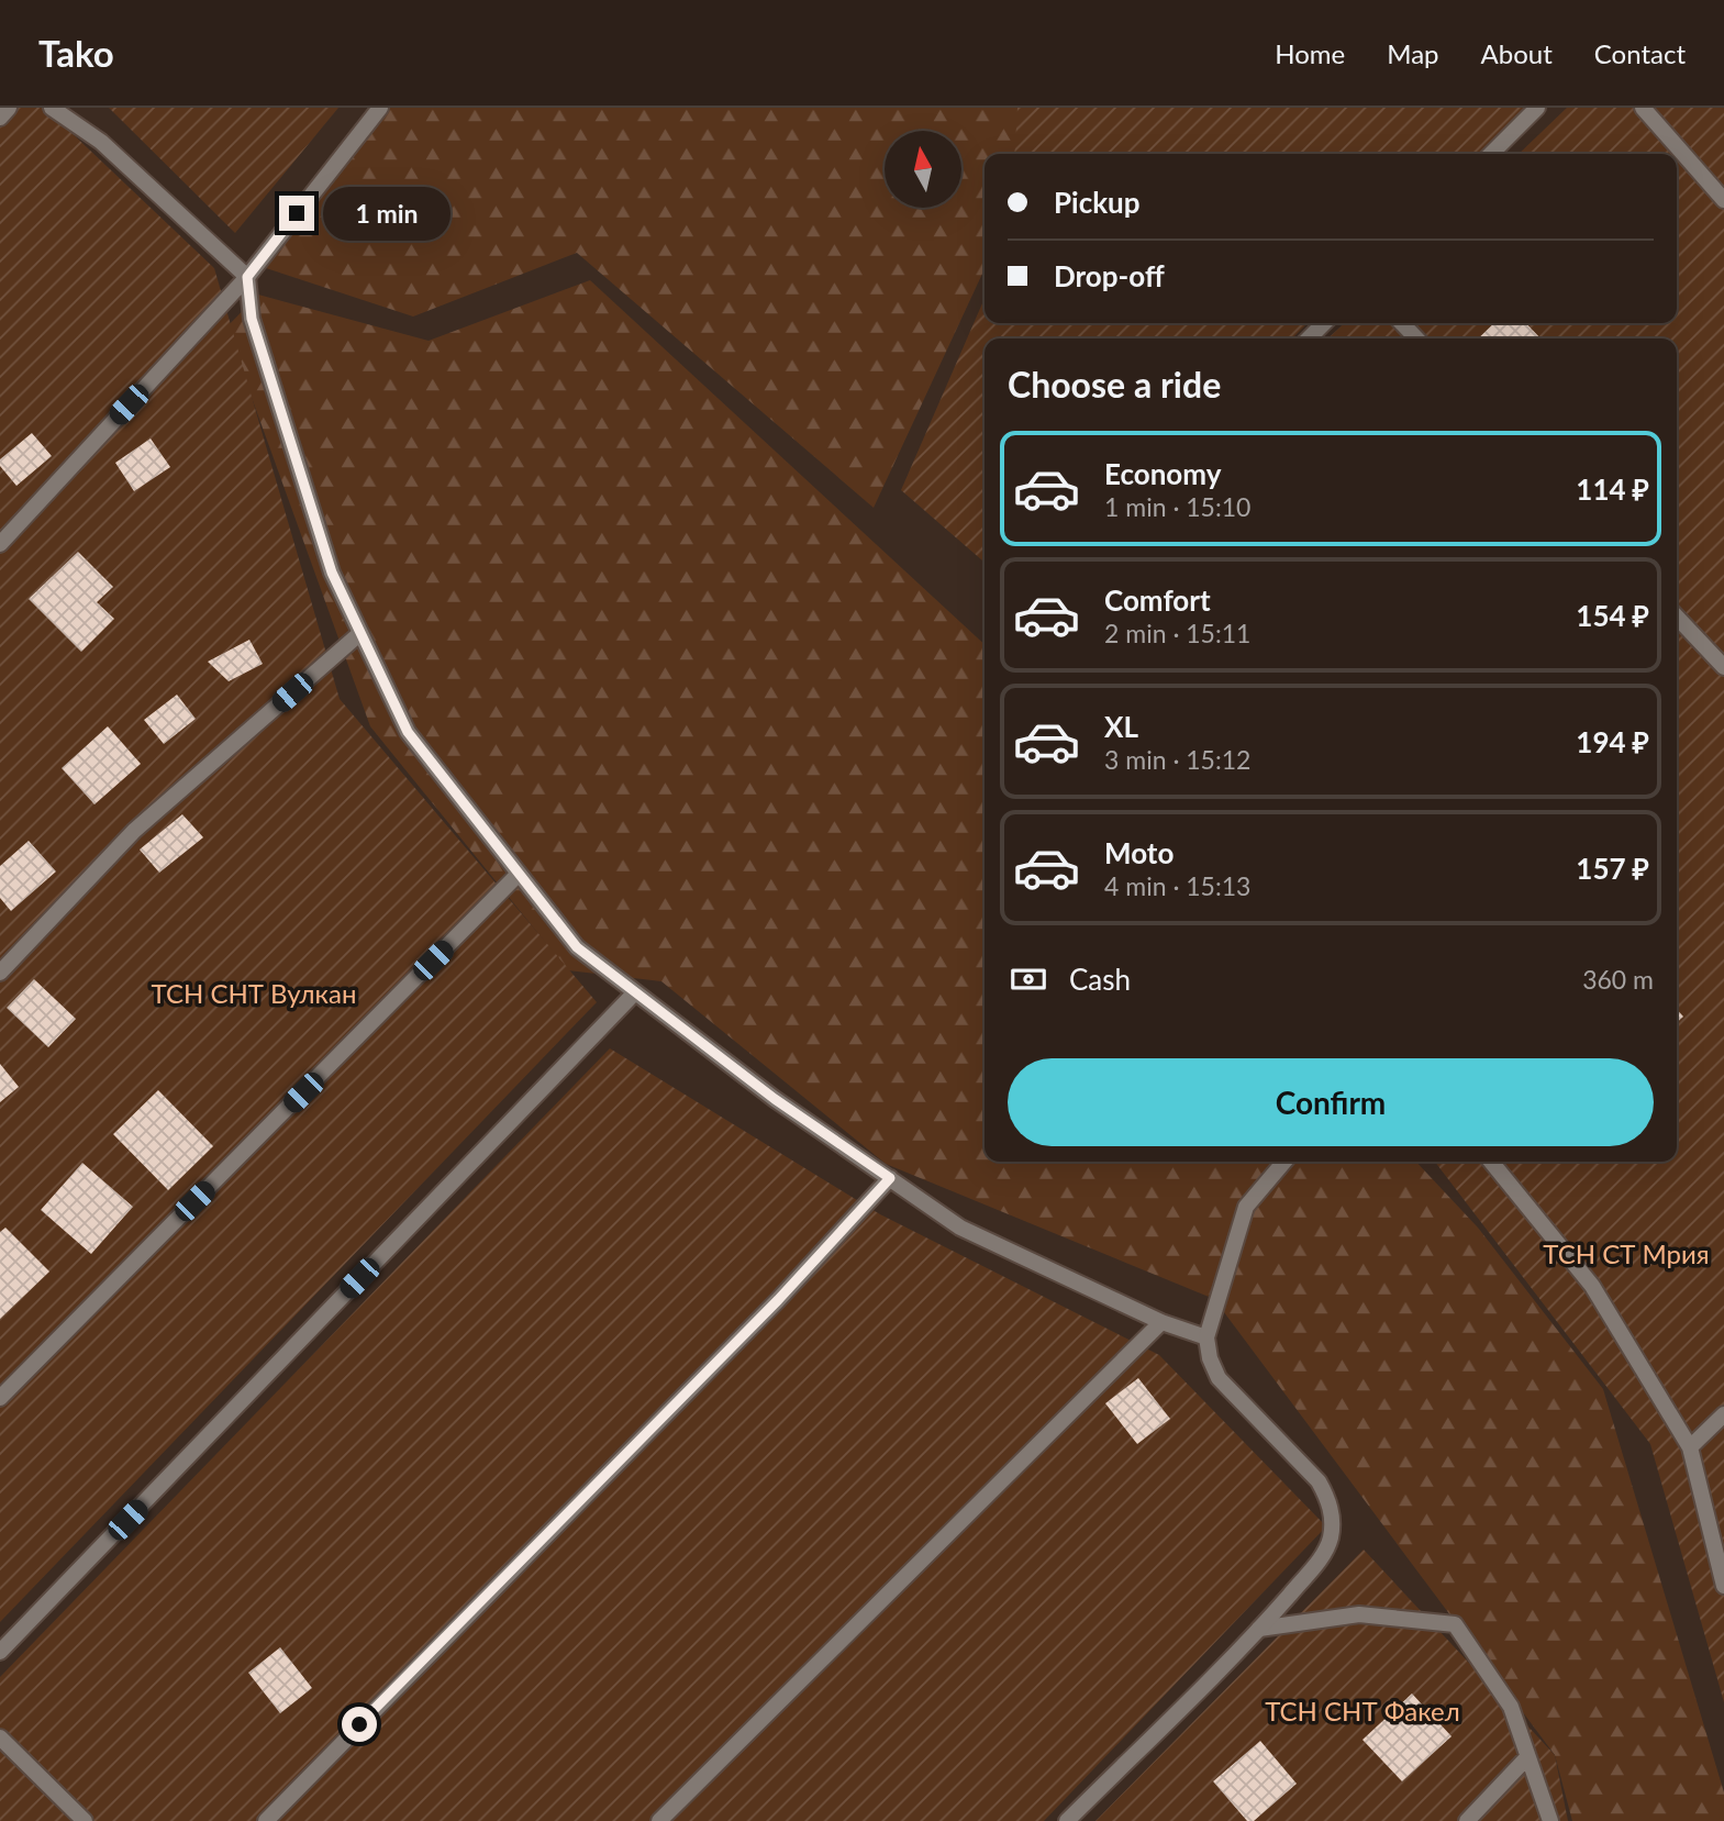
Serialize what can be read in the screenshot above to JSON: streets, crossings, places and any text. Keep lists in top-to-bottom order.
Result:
{
  "parks": ["ТСН СНТ Вулкан", "ТСН СТ Мрия", "ТСН СНТ Факел"],
  "north": "top",
  "page": {
    "header": "Tako",
    "nav": [
      "Home",
      "Map",
      "About",
      "Contact"
    ],
    "banner": ["Pickup", "Drop-off"],
    "bubble": "1 min",
    "heading": "Choose a ride",
    "list": [
      {
        "name": "Economy",
        "note": "1 min · 15:10",
        "value": "114 ₽"
      },
      {
        "name": "Comfort",
        "note": "2 min · 15:11",
        "value": "154 ₽"
      },
      {
        "name": "XL",
        "note": "3 min · 15:12",
        "value": "194 ₽"
      },
      {
        "name": "Moto",
        "note": "4 min · 15:13",
        "value": "157 ₽"
      }
    ],
    "pay": ["Cash", "360 m"],
    "buttons": "Confirm"
  }
}
